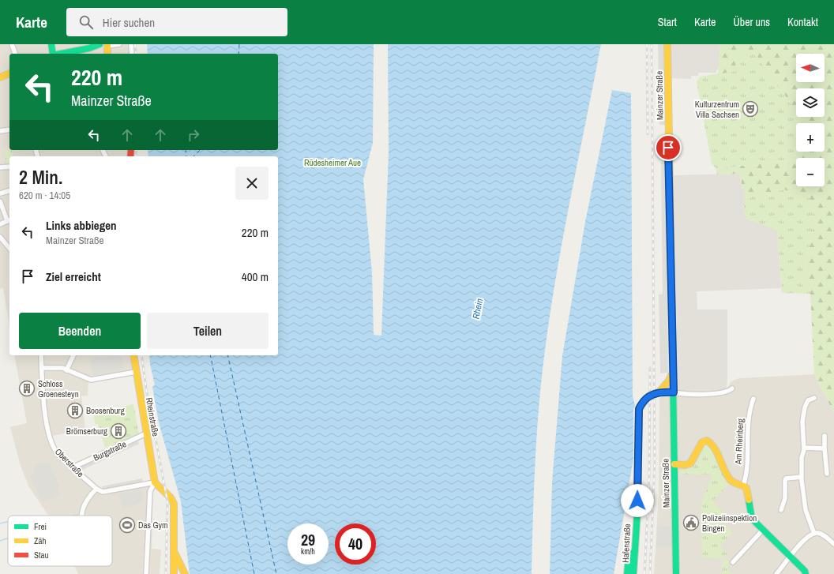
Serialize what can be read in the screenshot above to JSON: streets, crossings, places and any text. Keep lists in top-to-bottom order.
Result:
{
  "streets": {
    "main road": [
      "Mainzer Straße",
      "Rheinstraße",
      "Am Rheinberg",
      "Hafenstraße"
    ],
    "street": ["Burgstraße", "Oberstraße"]
  },
  "crossings": [
    ["Mainzer Straße", "Am Rheinberg"],
    ["Mainzer Straße", "Hafenstraße"],
    ["Rheinstraße", "Burgstraße"],
    ["Burgstraße", "Oberstraße"]
  ],
  "water": ["Rhein"],
  "parks": ["Rüdesheimer Aue"],
  "places": {
    "theatre": ["Kulturzentrum Villa Sachsen"],
    "building": ["Schloss Groenesteyn", "Boosenburg", "Brömserburg"],
    "public building": ["Polizeiinspektion Bingen"],
    "sports": ["Das Gym"]
  },
  "legend": ["Frei", "Zäh", "Stau"],
  "north": "left",
  "page": {
    "header": "Karte",
    "search": "Hier suchen",
    "nav": [
      "Start",
      "Karte",
      "Über uns",
      "Kontakt"
    ],
    "map_buttons": ["+", "−"],
    "turn": ["220 m", "Mainzer Straße"],
    "heading": ["2 Min.", "620 m · 14:05"],
    "list": [
      {
        "name": "Links abbiegen",
        "note": "Mainzer Straße",
        "value": "220 m"
      },
      {
        "name": "Ziel erreicht",
        "value": "400 m"
      }
    ],
    "buttons": ["Beenden", "Teilen"],
    "speed": "29 km/h",
    "limit": "40"
  }
}
